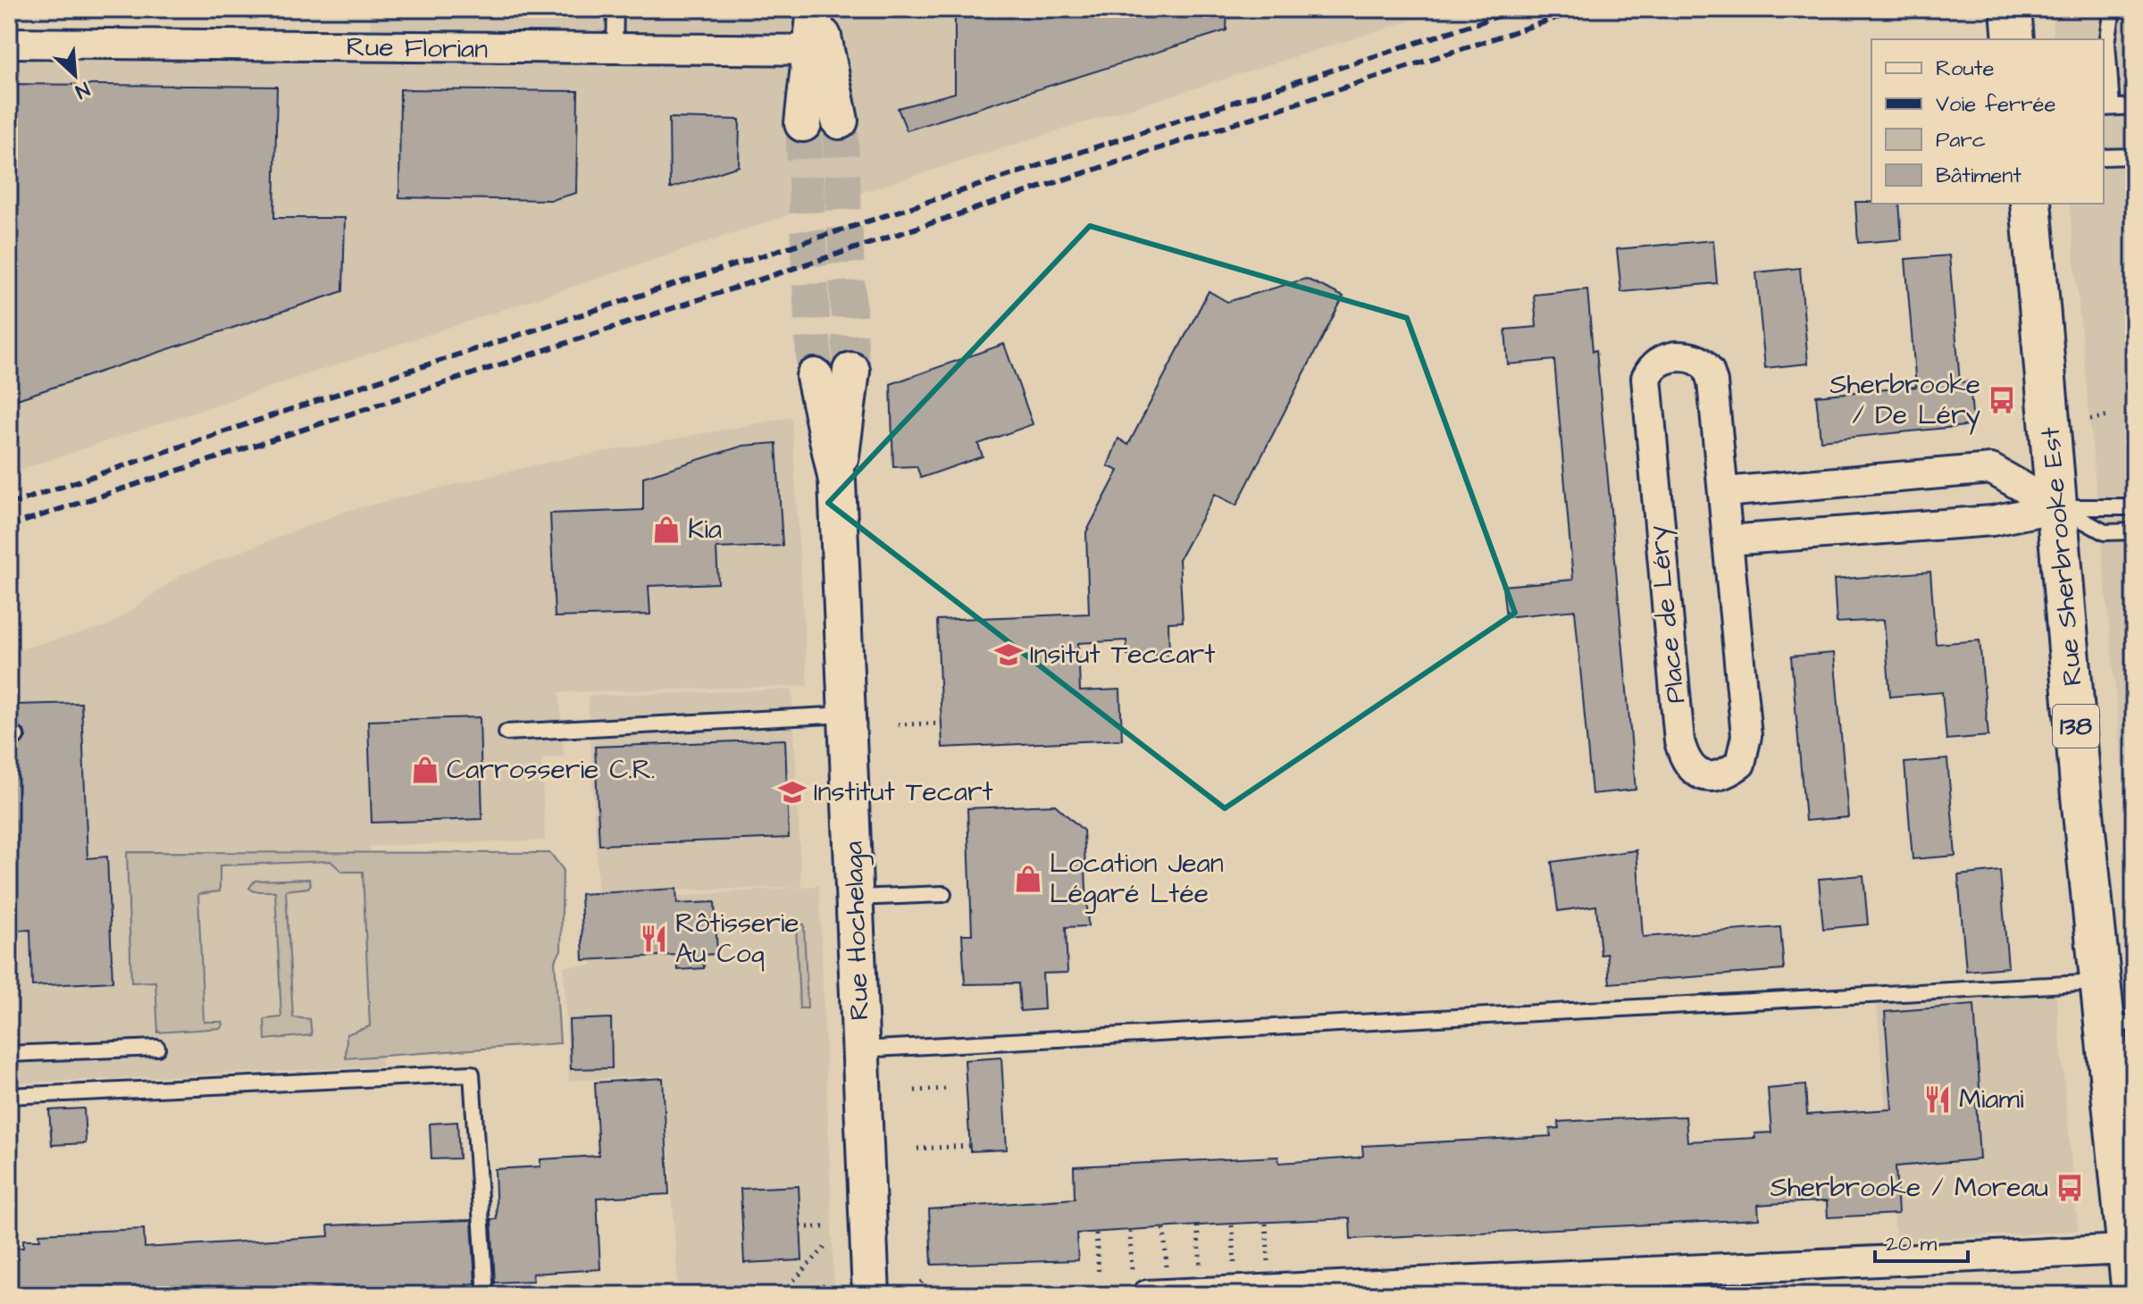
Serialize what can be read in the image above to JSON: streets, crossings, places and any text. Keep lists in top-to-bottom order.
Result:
{
  "streets": {
    "main road": ["Rue Sherbrooke Est", "138"],
    "street": ["Rue Florian", "Place de Léry", "Rue Hochelaga"]
  },
  "places": {
    "bus stop": ["Sherbrooke / De Léry", "Sherbrooke / Moreau"],
    "shop": ["Kia", "Carrosserie C.R.", "Location Jean Légaré Ltée"],
    "school or university": ["Insitut Teccart", "Institut Tecart"],
    "restaurant": ["Rôtisserie Au Coq", "Miami"]
  },
  "legend": [
    "Route",
    "Voie ferrée",
    "Parc",
    "Bâtiment"
  ],
  "scale_bar": "20 m",
  "north": "bottom right"
}
